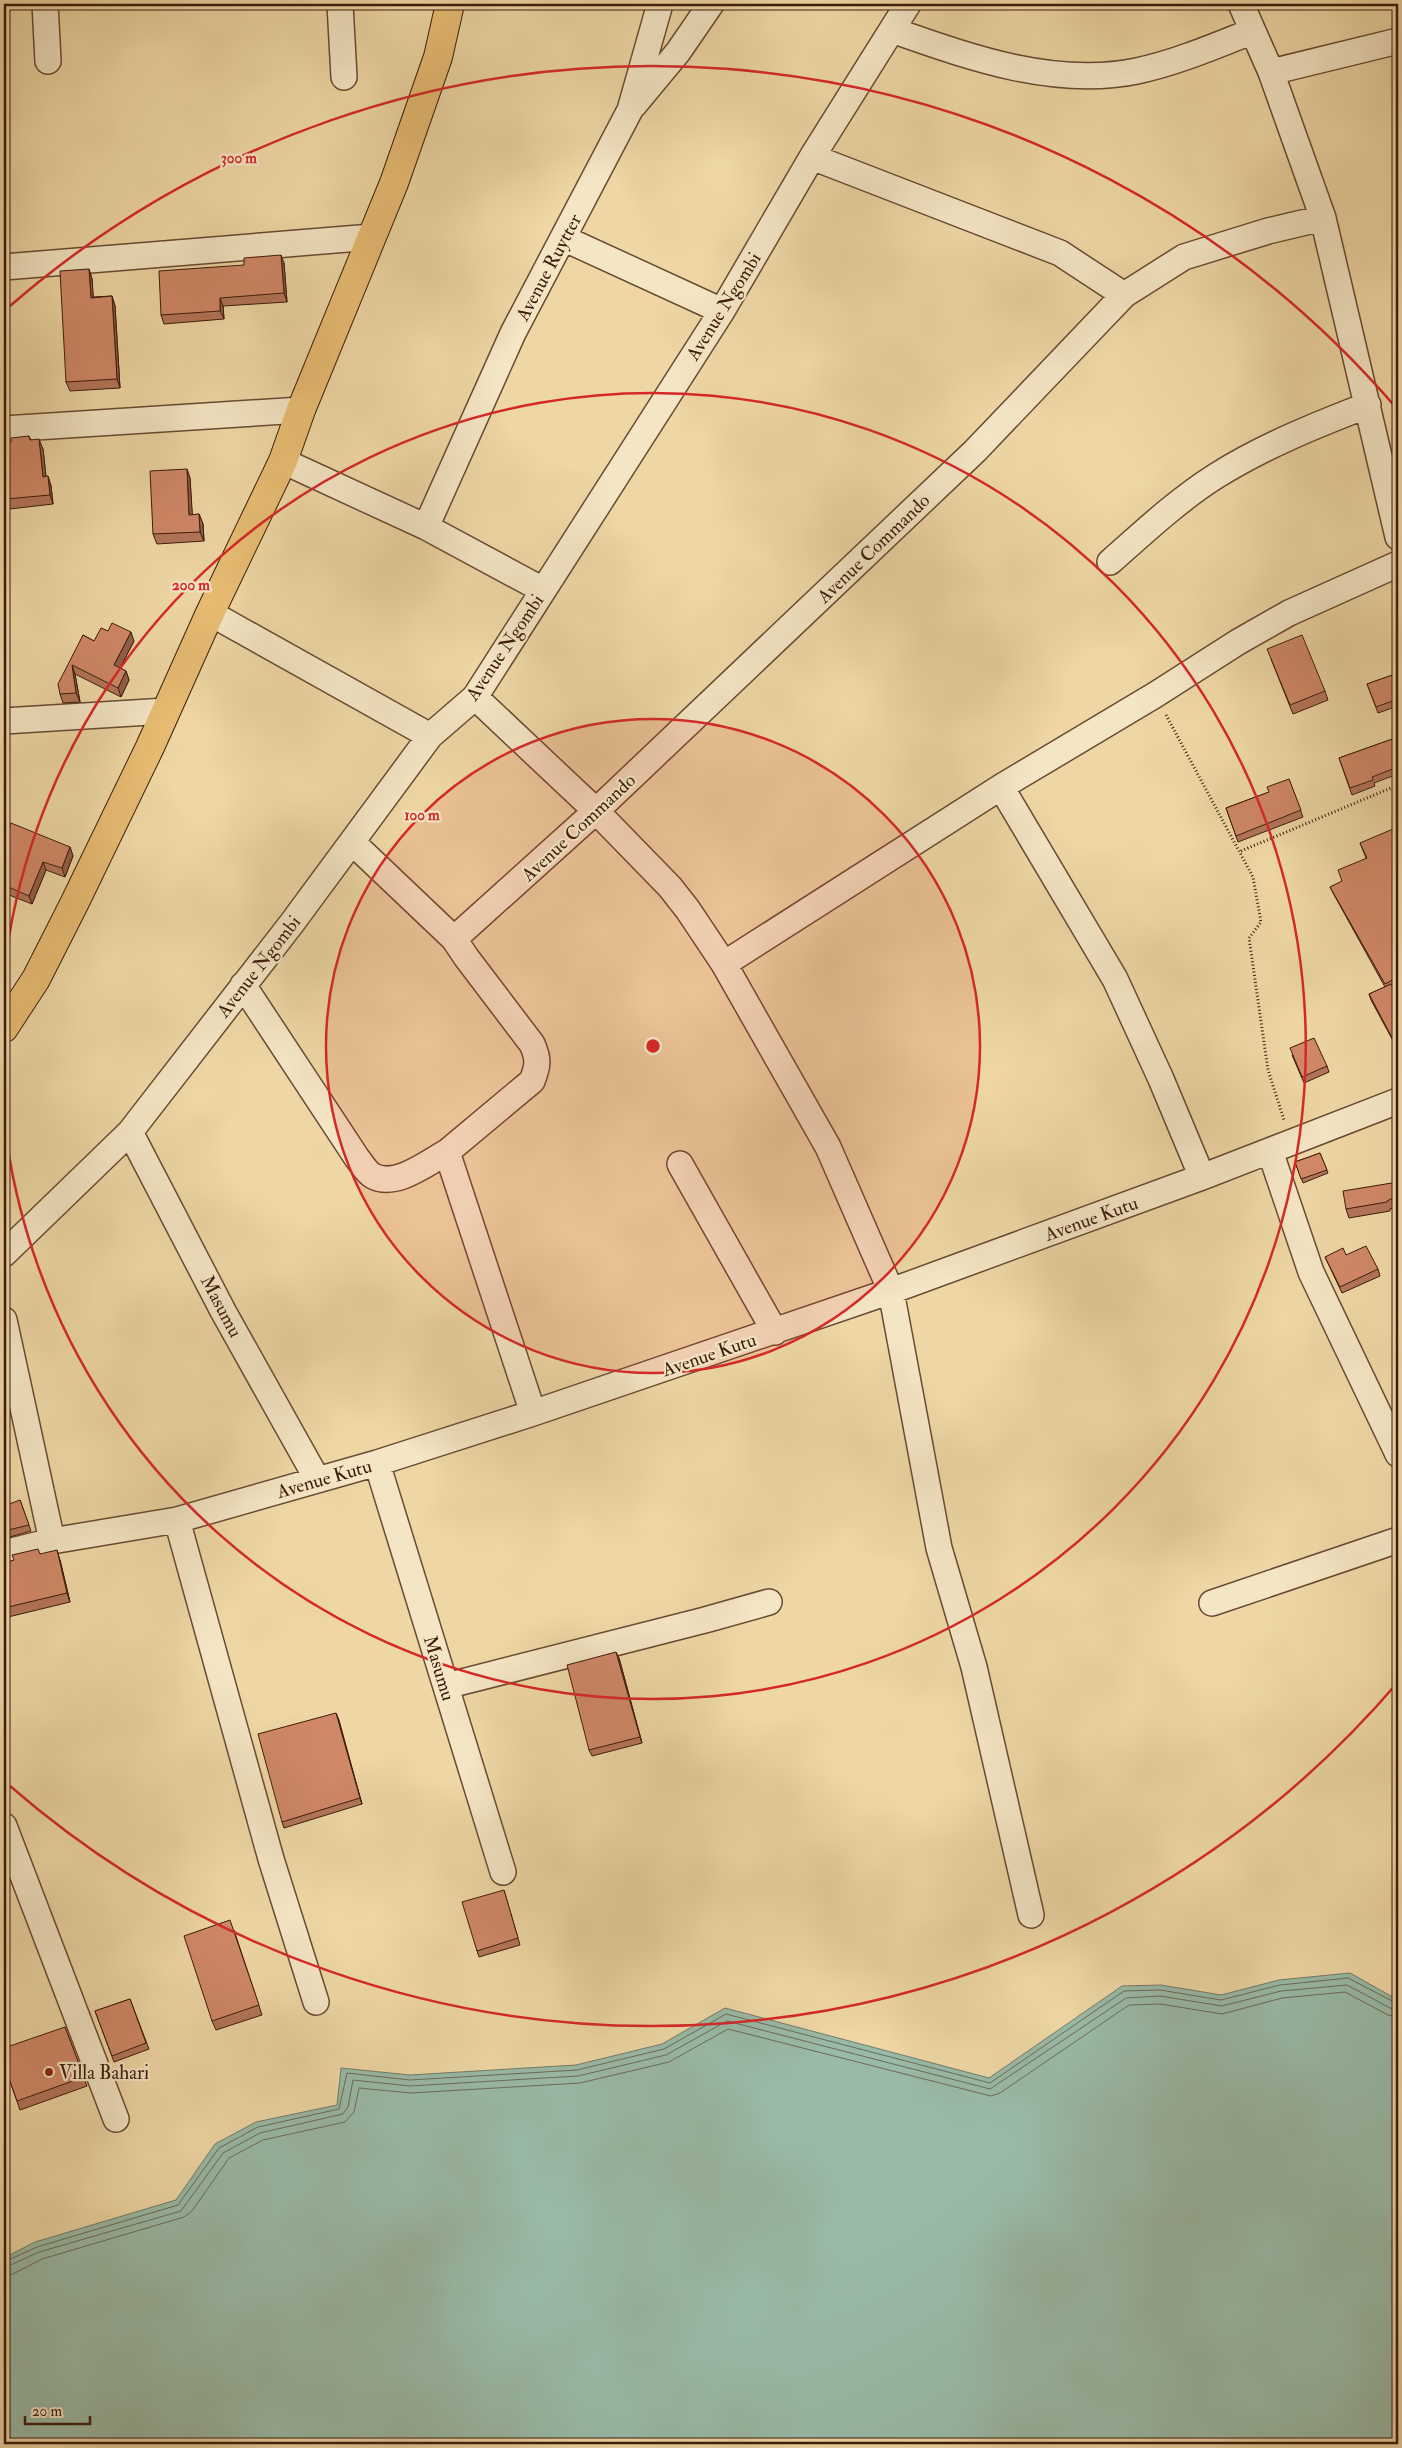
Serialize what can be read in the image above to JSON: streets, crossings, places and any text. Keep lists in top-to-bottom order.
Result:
{
  "streets": {
    "street": [
      "Avenue Ruytter",
      "Avenue Ngombi",
      "Avenue Commando",
      "Avenue Kutu",
      "Masumu"
    ]
  },
  "crossings": [
    ["Avenue Ngombi", "Masumu"],
    ["Avenue Kutu", "Masumu"]
  ],
  "places": ["Villa Bahari"],
  "scale_bar": "20 m",
  "rings": ["300 m", "200 m", "100 m"]
}
